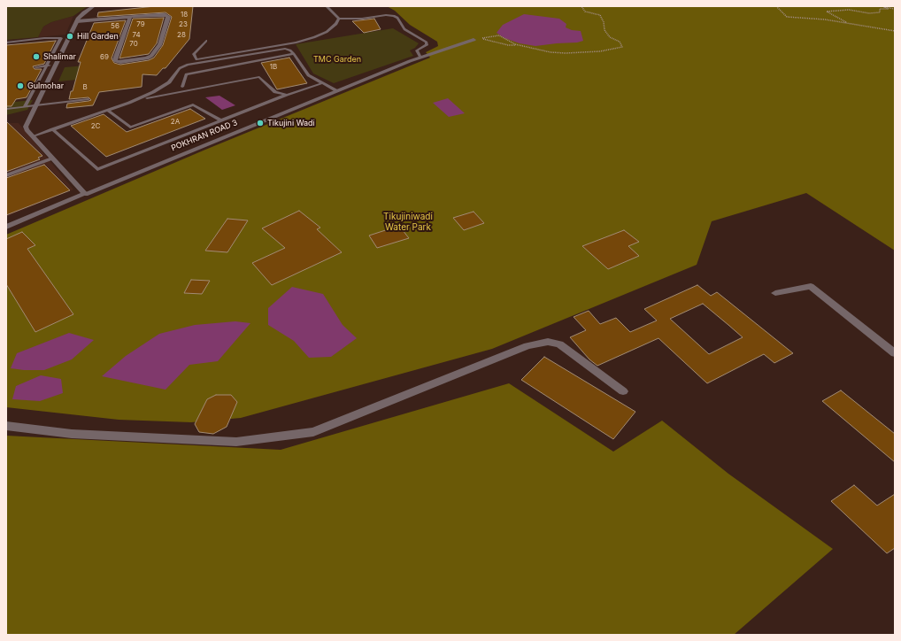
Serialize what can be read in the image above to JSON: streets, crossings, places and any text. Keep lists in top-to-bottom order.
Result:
{
  "streets": {
    "street": ["POKHRAN ROAD 3"]
  },
  "parks": ["TMC Garden", "Tikujiniwadi Water Park"],
  "places": [
    "Hill Garden",
    "Shalimar",
    "Gulmohar",
    "Tikujini Wadi"
  ],
  "house_numbers": [
    "18",
    "79",
    "23",
    "56",
    "74",
    "28",
    "70",
    "69",
    "1B",
    "B",
    "2A",
    "2C"
  ]
}
